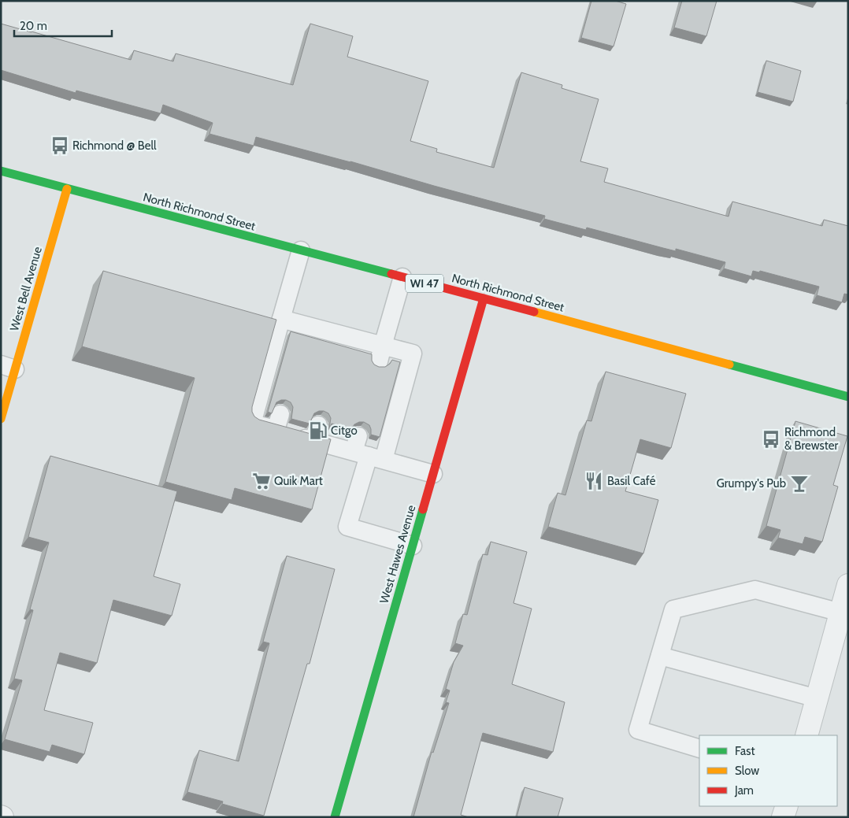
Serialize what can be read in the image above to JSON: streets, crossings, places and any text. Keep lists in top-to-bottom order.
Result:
{
  "streets": {
    "main road": [
      "North Richmond Street",
      "WI 47",
      "West Bell Avenue",
      "West Hawes Avenue"
    ]
  },
  "crossings": [
    ["North Richmond Street", "West Bell Avenue"],
    ["North Richmond Street", "West Hawes Avenue"]
  ],
  "places": {
    "bus stop": ["Richmond @ Bell", "Richmond & Brewster"],
    "fuel station": ["Citgo"],
    "supermarket": ["Quik Mart"],
    "restaurant": ["Basil Café"],
    "bar": ["Grumpy's Pub"]
  },
  "legend": ["Fast", "Slow", "Jam"],
  "scale_bar": "20 m"
}
